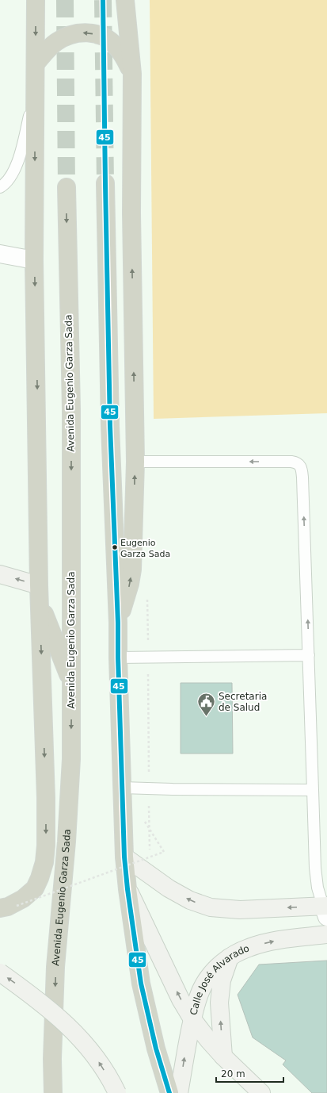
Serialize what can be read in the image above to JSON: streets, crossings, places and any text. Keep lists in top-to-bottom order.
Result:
{
  "streets": {
    "highway": ["Avenida Eugenio Garza Sada"],
    "street": ["Calle José Alvarado"]
  },
  "one_way": ["Calle José Alvarado"],
  "places": {
    "other": ["Eugenio Garza Sada"],
    "public building": ["Secretaria de Salud"]
  },
  "lines": ["transit line 45"],
  "scale_bar": "20 m"
}
